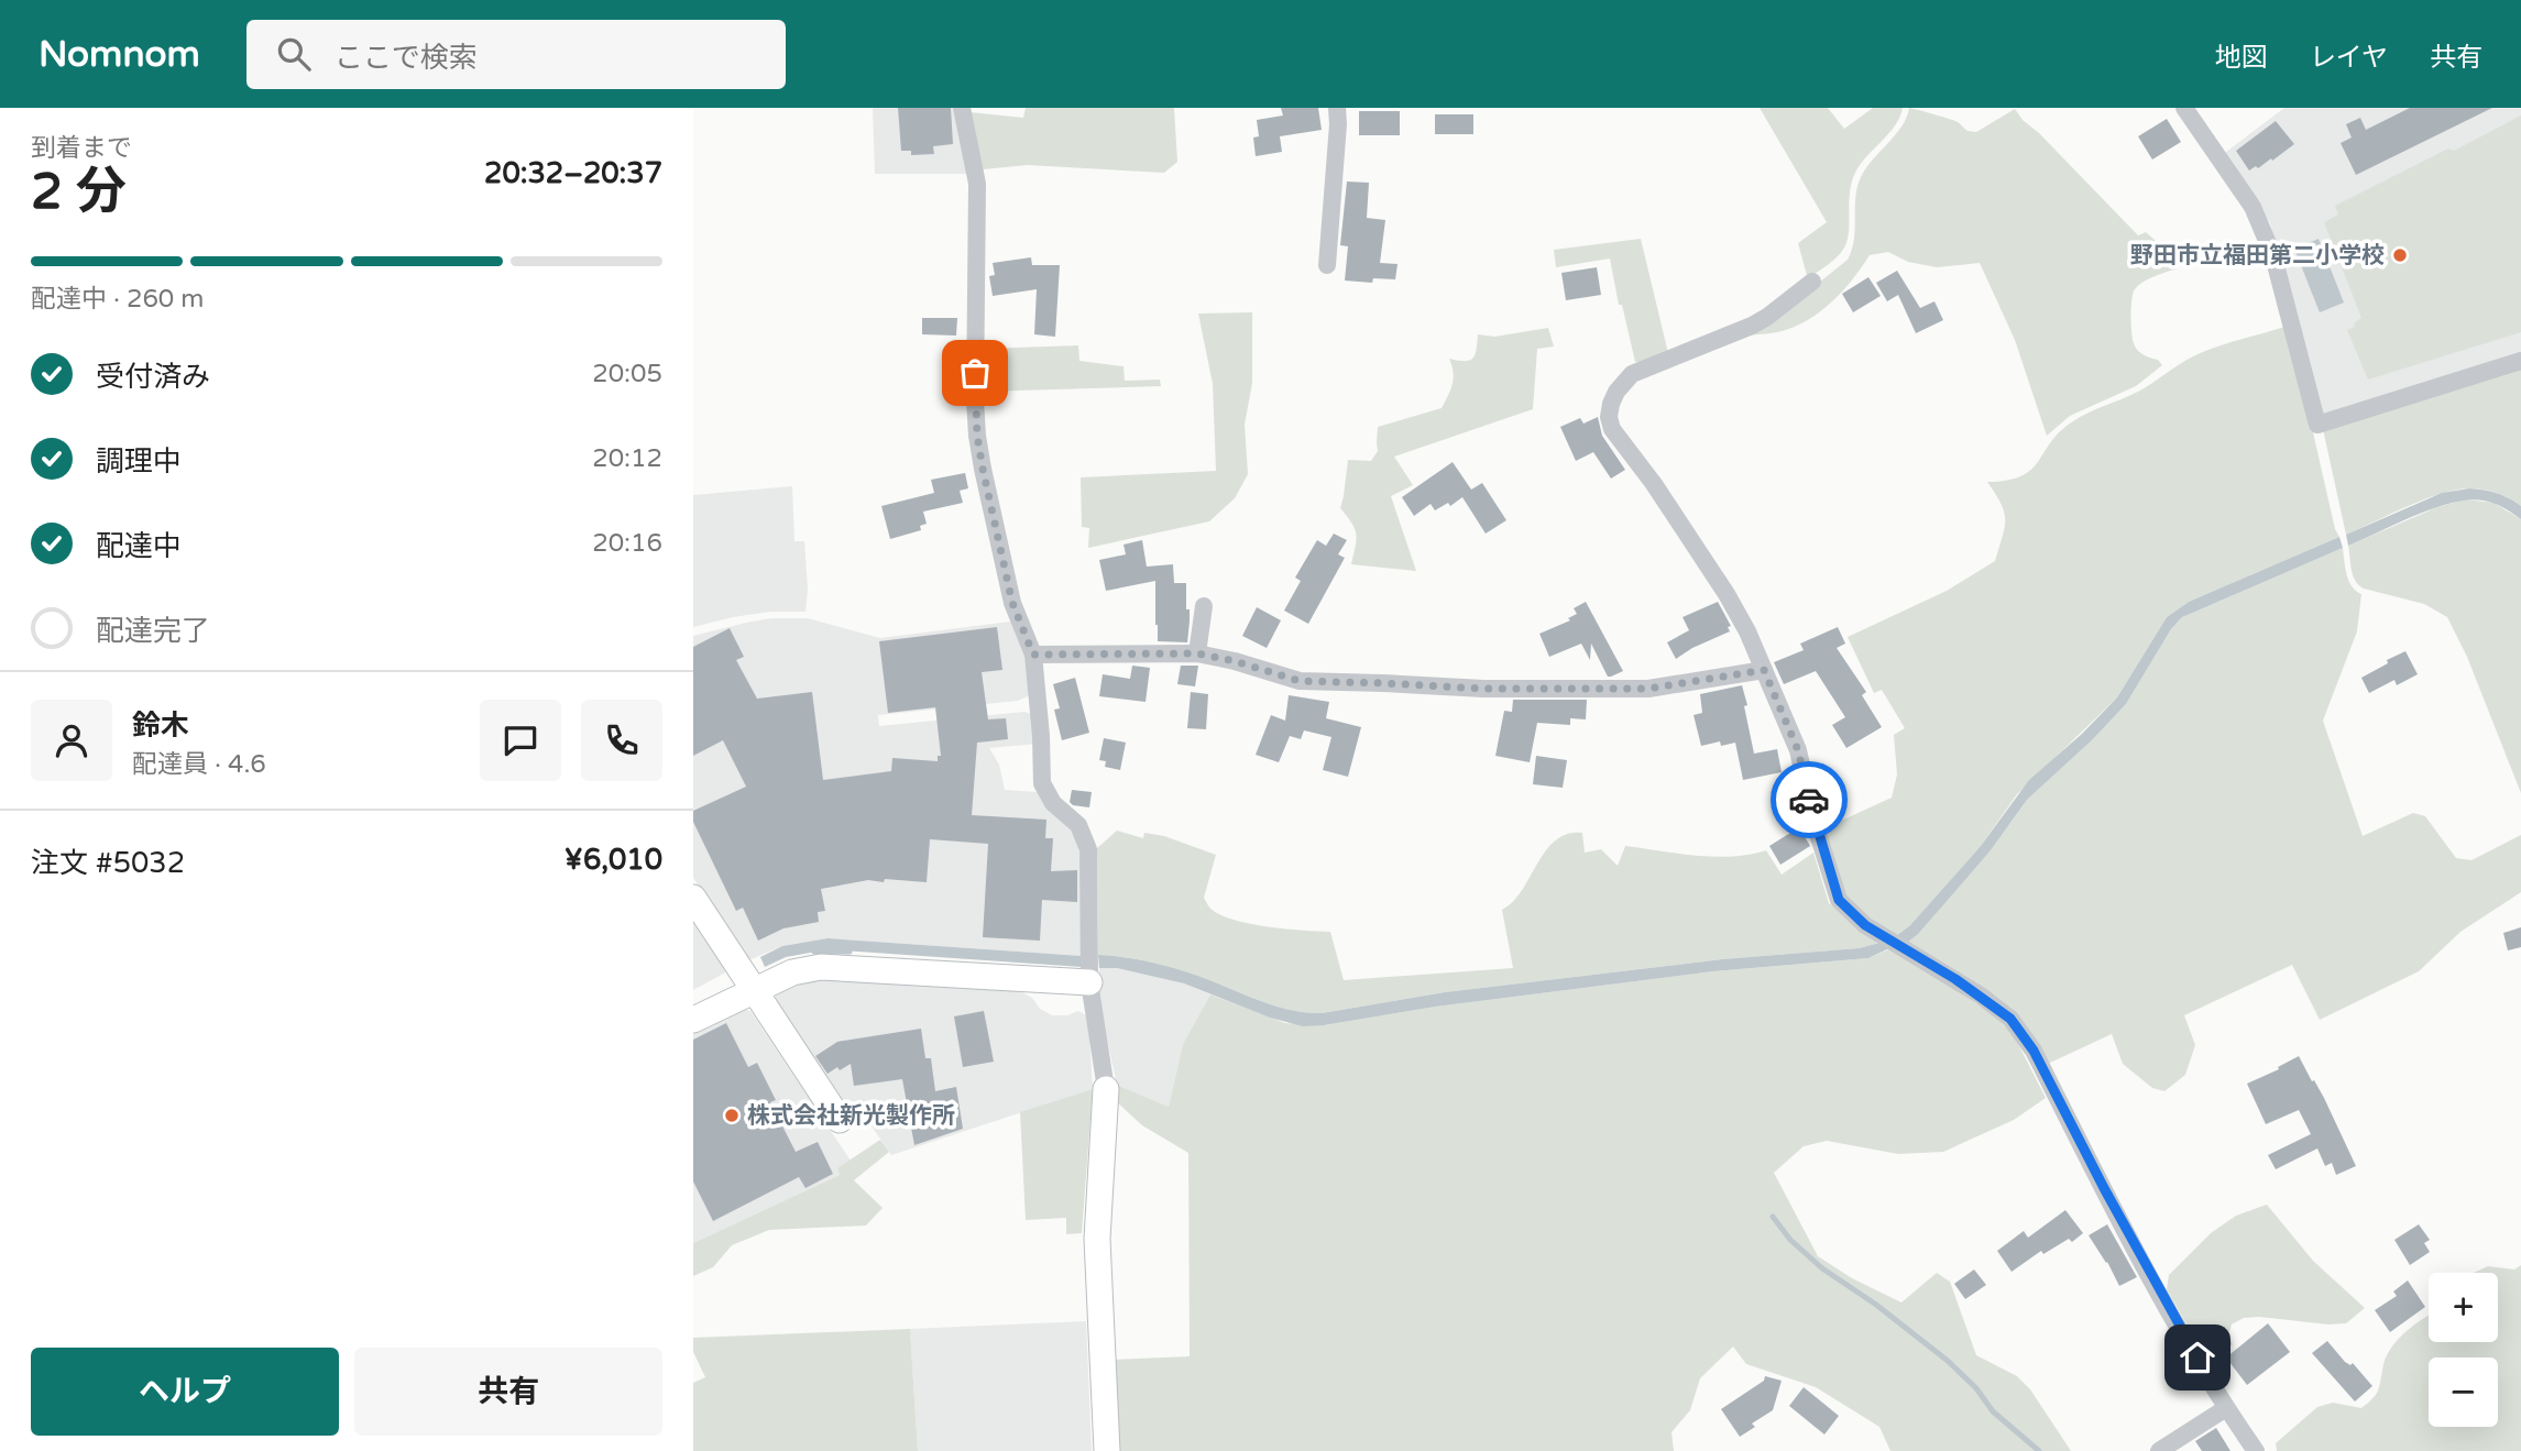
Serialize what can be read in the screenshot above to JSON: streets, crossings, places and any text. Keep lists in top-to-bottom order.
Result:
{
  "places": ["野田市立福田第二小学校", "株式会社新光製作所"],
  "page": {
    "header": "Nomnom",
    "search": "ここで検索",
    "nav": ["地図", "レイヤ", "共有"],
    "heading": ["2 分", "到着まで", "20:32–20:37"],
    "panel": [
      "鈴木",
      "配達員 · 4.6",
      "注文 #5032",
      "¥6,010"
    ],
    "bar": "配達中 · 260 m",
    "list": [
      ["受付済み", "20:05"],
      ["調理中", "20:12"],
      ["配達中", "20:16"],
      "配達完了"
    ],
    "map_buttons": ["+", "−"],
    "buttons": ["ヘルプ", "共有"]
  }
}
